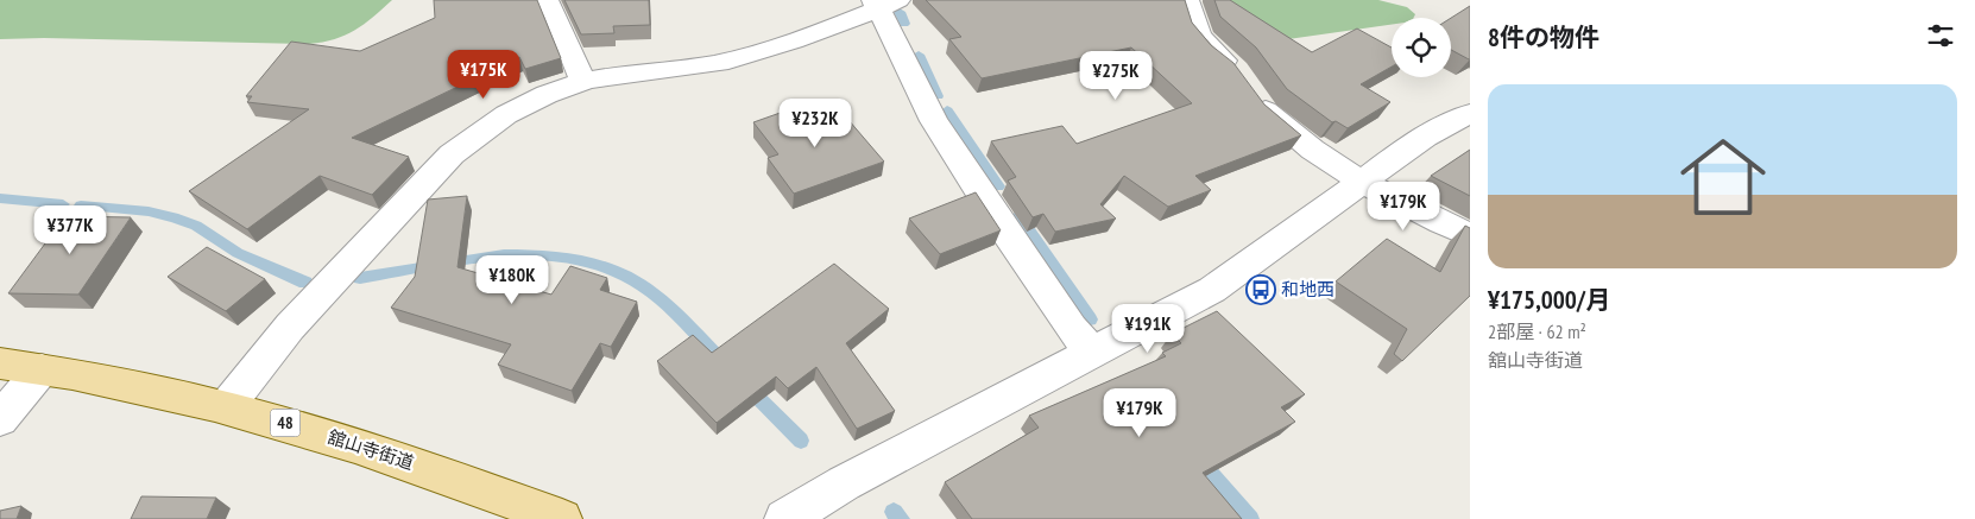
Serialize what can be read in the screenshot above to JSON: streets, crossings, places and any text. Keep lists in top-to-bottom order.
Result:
{
  "streets": {
    "main road": ["48", "舘山寺街道"]
  },
  "places": {
    "bus stop": ["和地西"]
  },
  "page": {
    "heading": "8件の物件",
    "price": [
      "¥175K",
      "¥275K",
      "¥232K",
      "¥179K",
      "¥377K",
      "¥180K",
      "¥191K",
      "¥179K"
    ],
    "list": [
      {
        "name": "¥175,000/月",
        "note": "2部屋 · 62 m² · 舘山寺街道"
      }
    ]
  }
}
